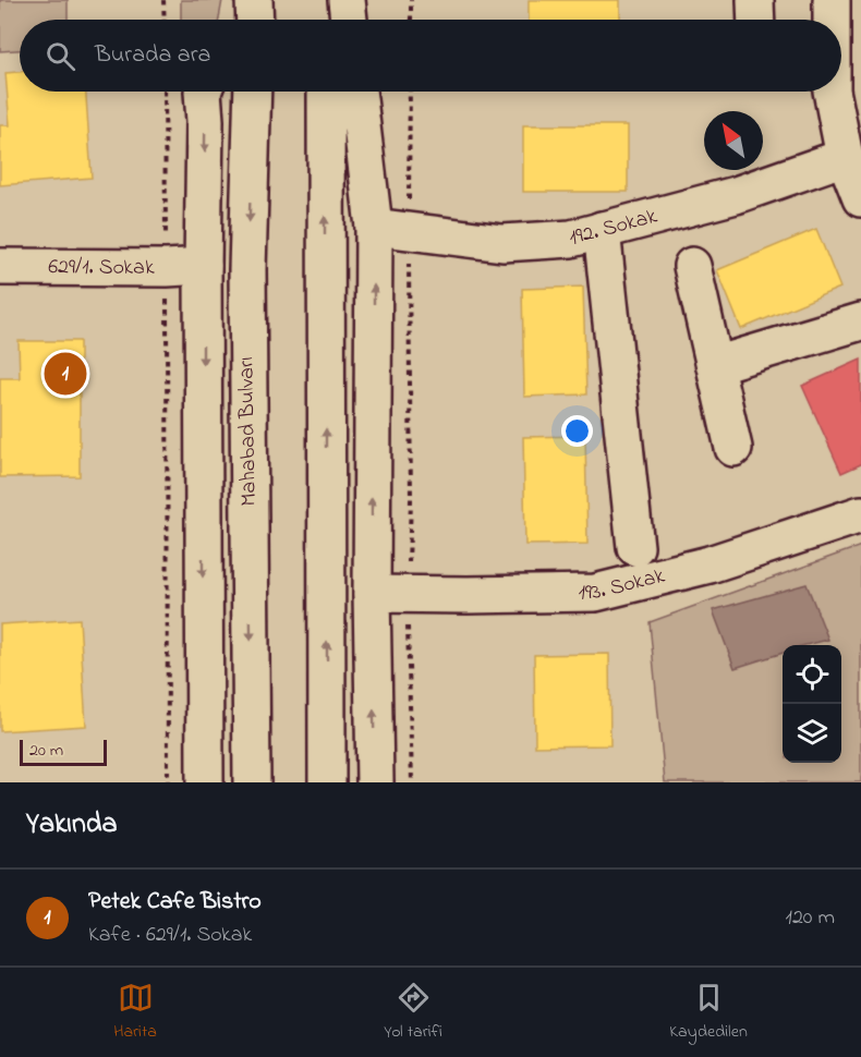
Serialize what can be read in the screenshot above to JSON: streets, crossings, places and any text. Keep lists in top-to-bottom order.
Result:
{
  "streets": {
    "main road": [
      "192. Sokak",
      "629/1. Sokak",
      "Mahabad Bulvarı",
      "193. Sokak"
    ]
  },
  "scale_bar": "20 m",
  "north": "top left",
  "page": {
    "search": "Burada ara",
    "pins": "1",
    "scale": "20 m",
    "heading": "Yakında",
    "list": [
      {
        "mark": "1",
        "name": "Petek Cafe Bistro",
        "note": "Kafe · 629/1. Sokak",
        "value": "120 m"
      }
    ],
    "nav": ["Harita", "Yol tarifi", "Kaydedilen"]
  }
}
